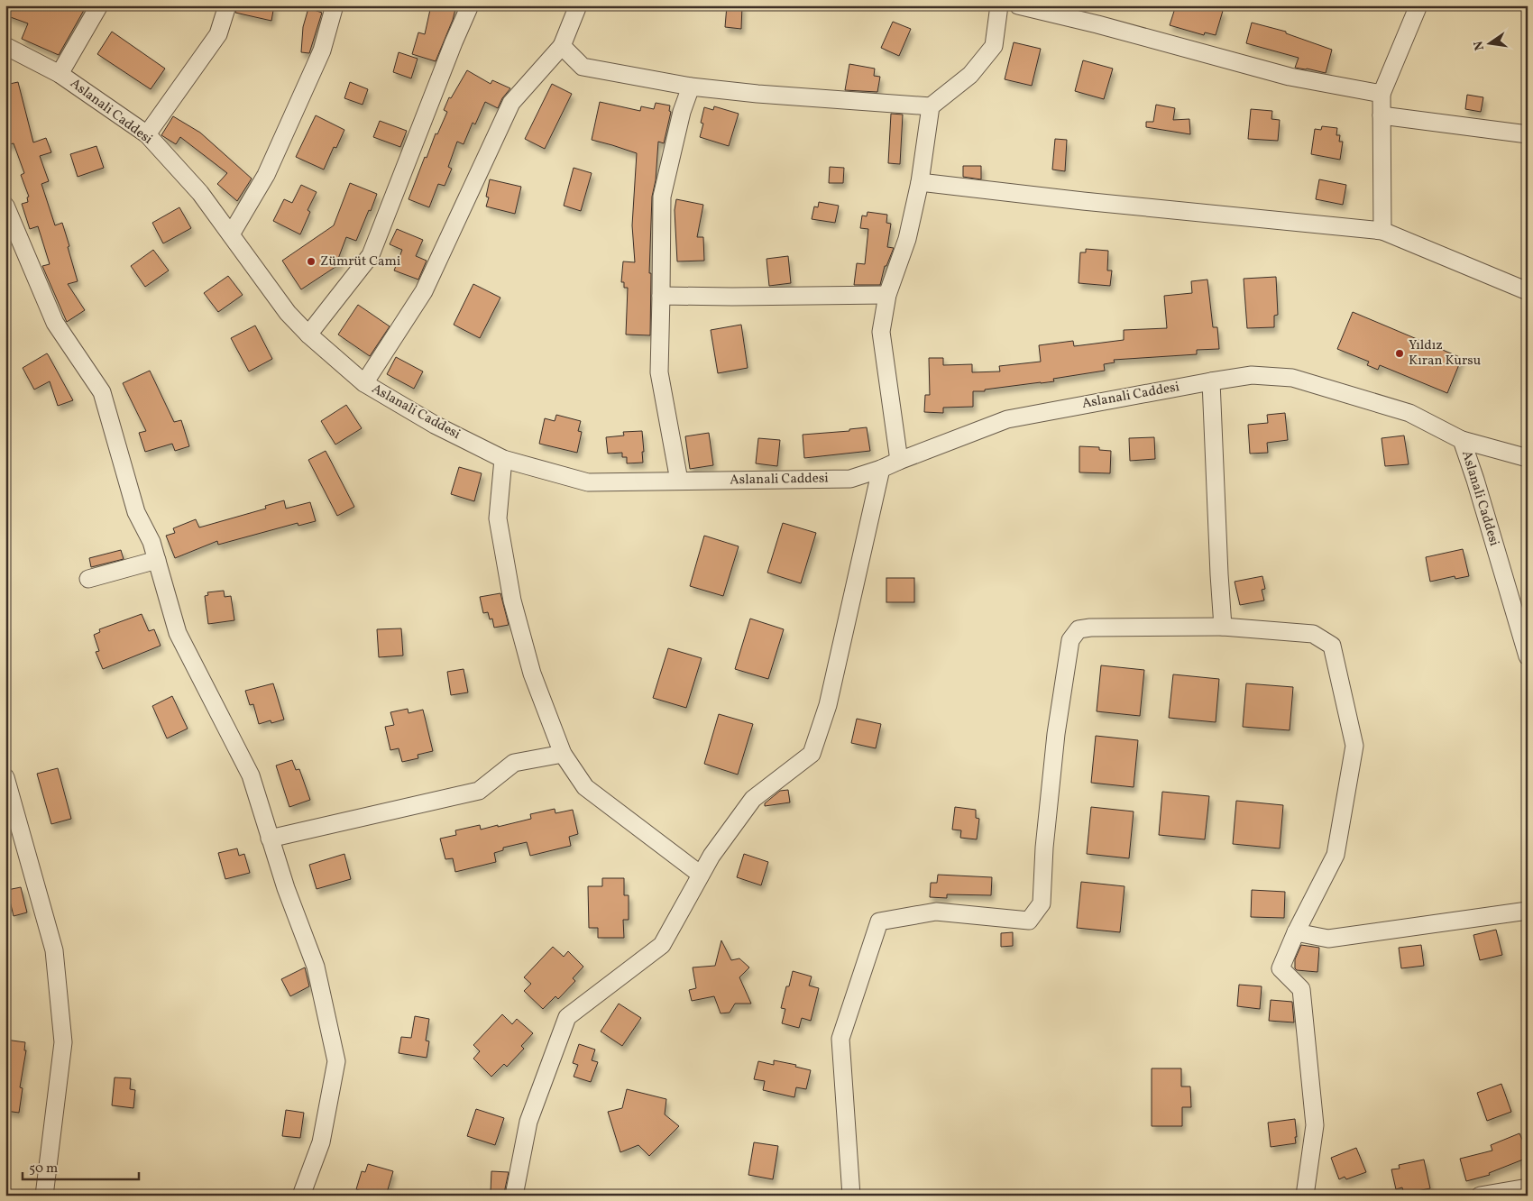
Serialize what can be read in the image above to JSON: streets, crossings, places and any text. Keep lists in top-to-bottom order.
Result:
{
  "streets": {
    "street": ["Aslanali Caddesi"]
  },
  "places": ["Zümrüt Cami", "Yıldız Kıran Kursu"],
  "scale_bar": "50 m",
  "north": "left"
}
